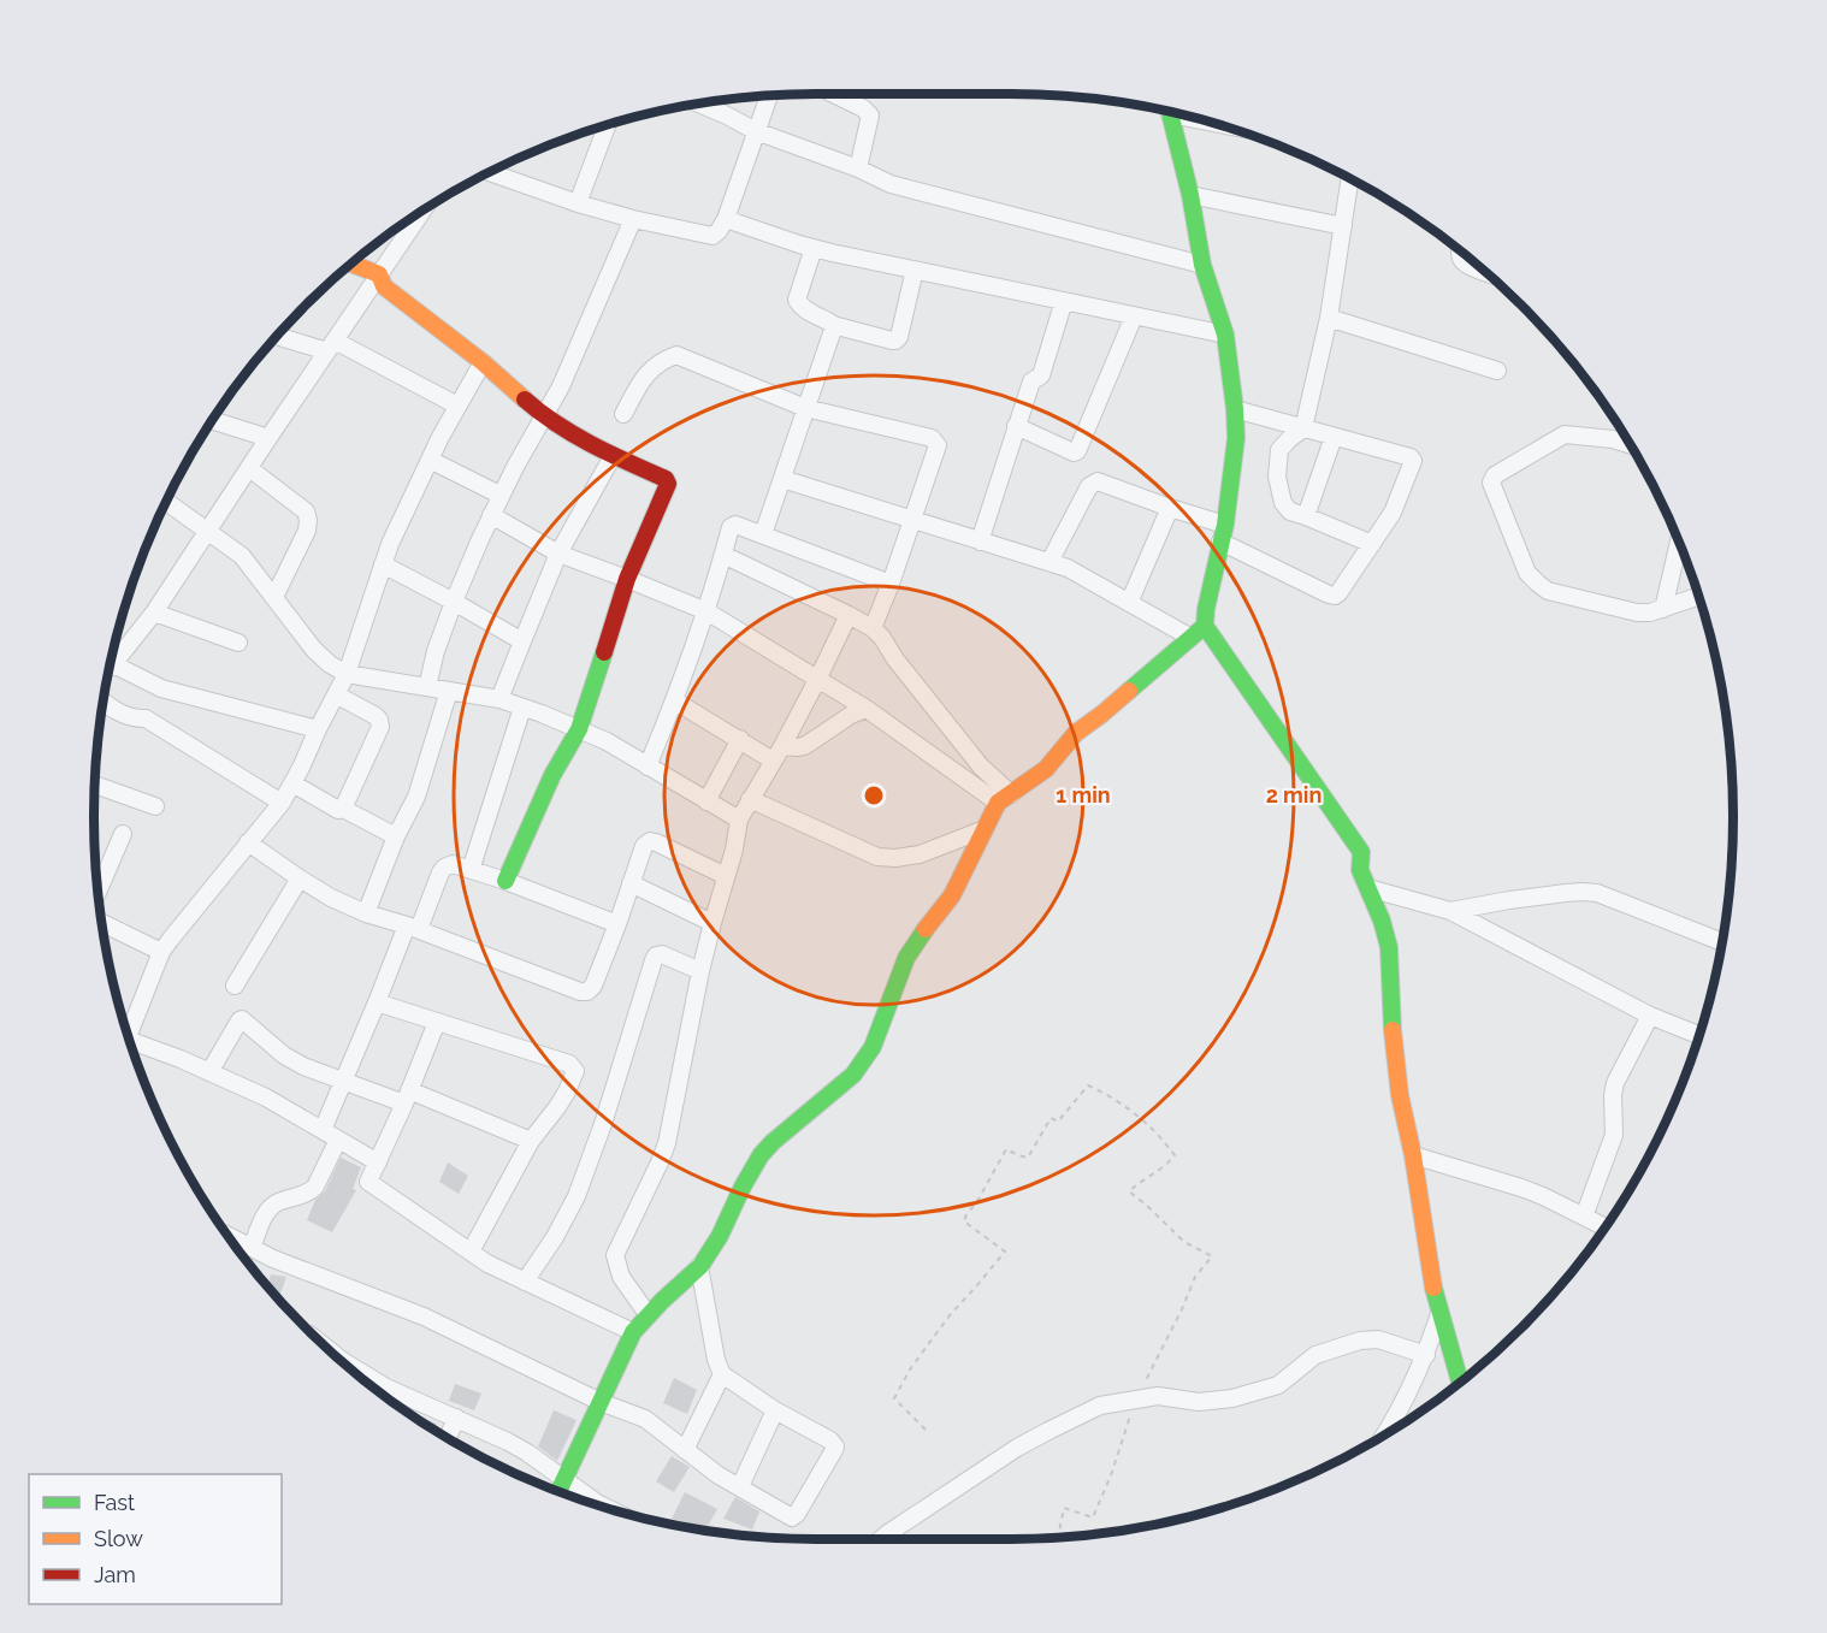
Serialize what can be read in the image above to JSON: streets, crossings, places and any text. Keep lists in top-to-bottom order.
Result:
{
  "legend": ["Fast", "Slow", "Jam"],
  "rings": ["1 min", "2 min"]
}
